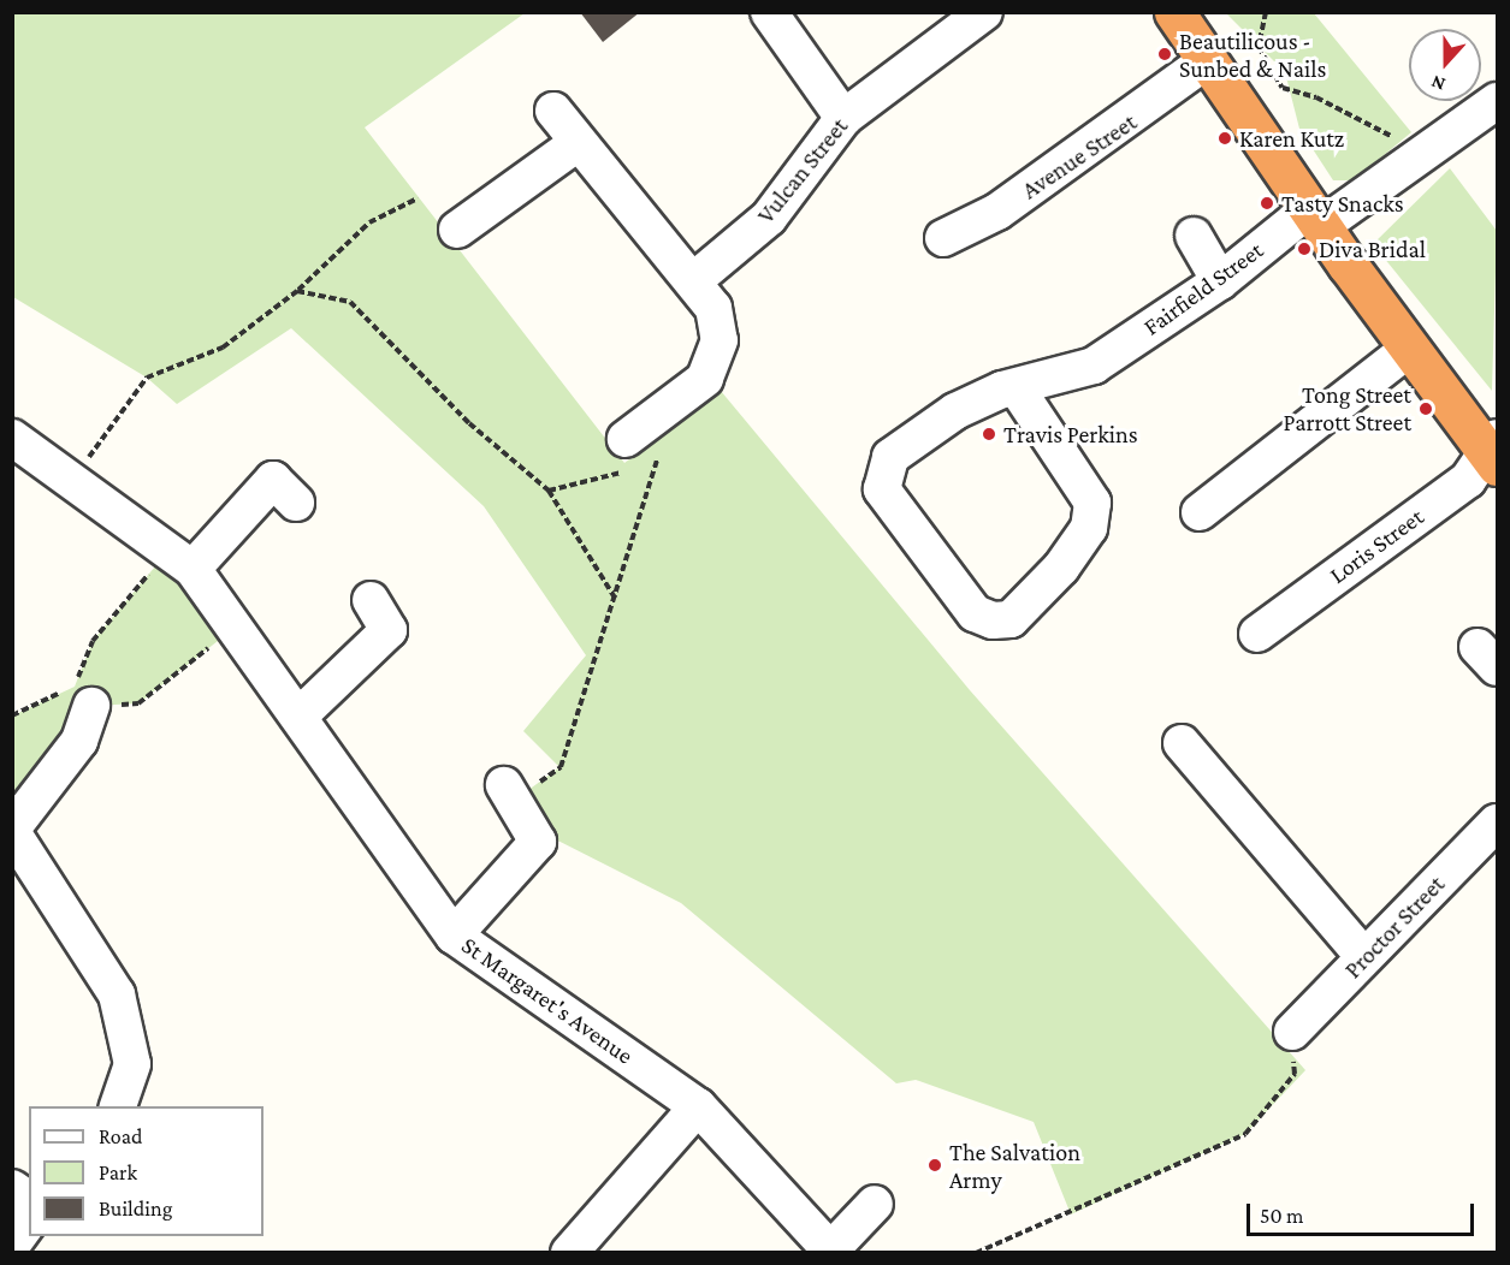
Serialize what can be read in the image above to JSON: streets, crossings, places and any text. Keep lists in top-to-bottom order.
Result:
{
  "streets": {
    "street": [
      "Avenue Street",
      "Vulcan Street",
      "Fairfield Street",
      "Loris Street",
      "Proctor Street",
      "St Margaret's Avenue"
    ]
  },
  "places": [
    "Beautilicous - Sunbed & Nails",
    "Karen Kutz",
    "Tasty Snacks",
    "Diva Bridal",
    "Tong Street Parrott Street",
    "Travis Perkins",
    "The Salvation Army"
  ],
  "legend": ["Road", "Park", "Building"],
  "scale_bar": "50 m",
  "north": "bottom"
}
